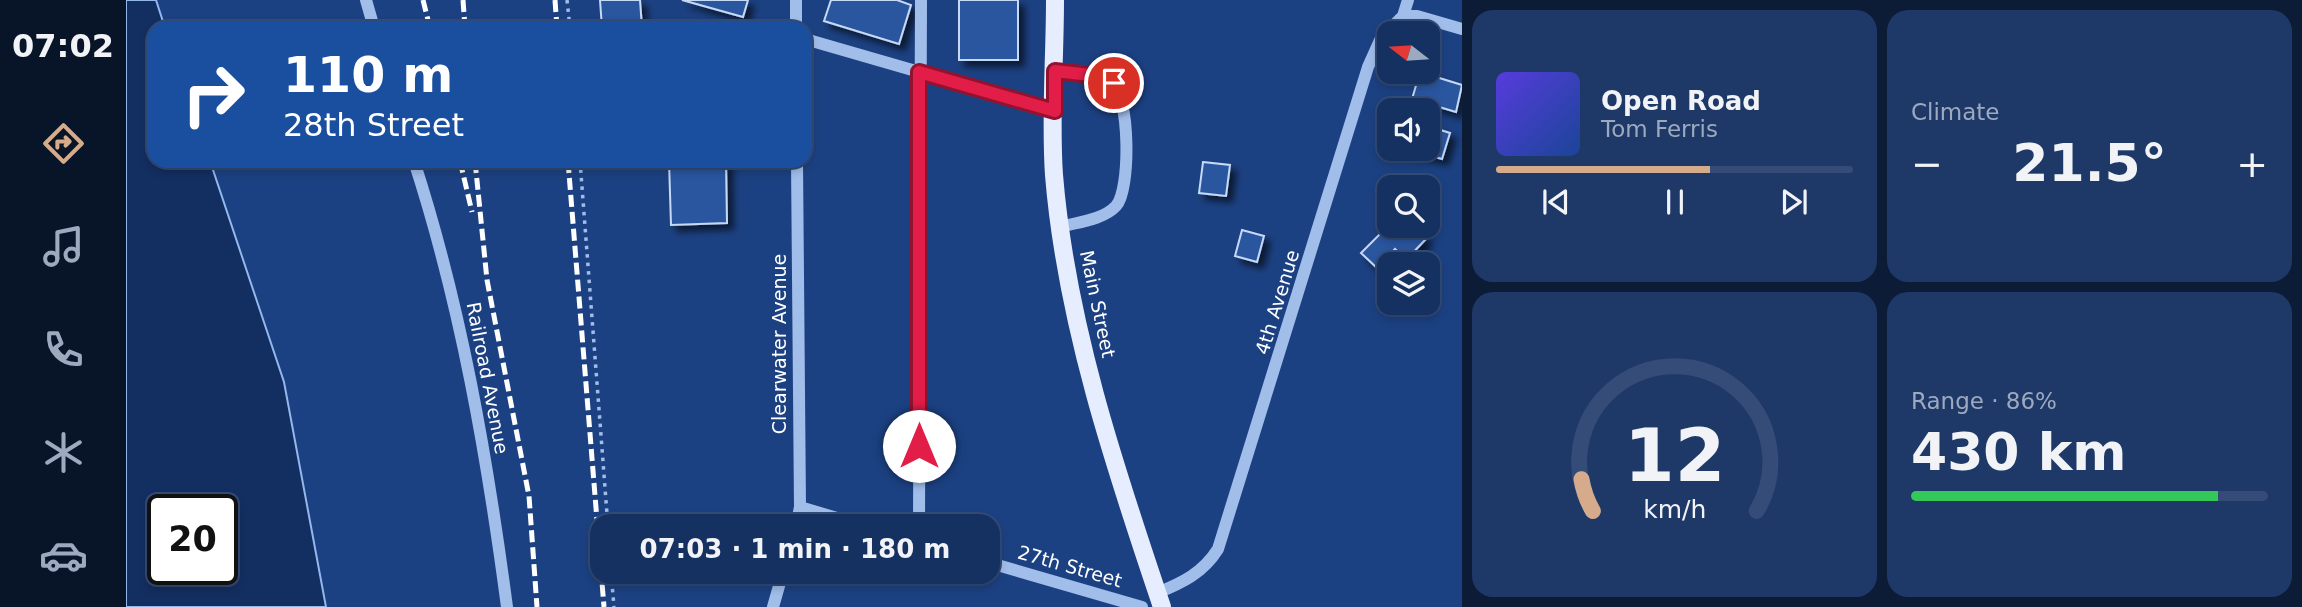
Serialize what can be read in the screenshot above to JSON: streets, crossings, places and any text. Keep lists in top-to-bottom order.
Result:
{
  "streets": {
    "main road": ["Main Street"],
    "street": [
      "4th Avenue",
      "Clearwater Avenue",
      "Railroad Avenue",
      "27th Street"
    ]
  },
  "crossings": [
    ["4th Avenue", "Main Street"]
  ],
  "north": "left",
  "page": {
    "tabs": "07:02",
    "tile": [
      "Climate",
      ["Range · 86%", "430 km"]
    ],
    "turn": ["110 m", "28th Street"],
    "song": ["Open Road", "Tom Ferris"],
    "heat": ["−", "21.5°", "+"],
    "limit": "20",
    "trip": "07:03 · 1 min · 180 m",
    "gauge": ["12", "km/h"]
  }
}
